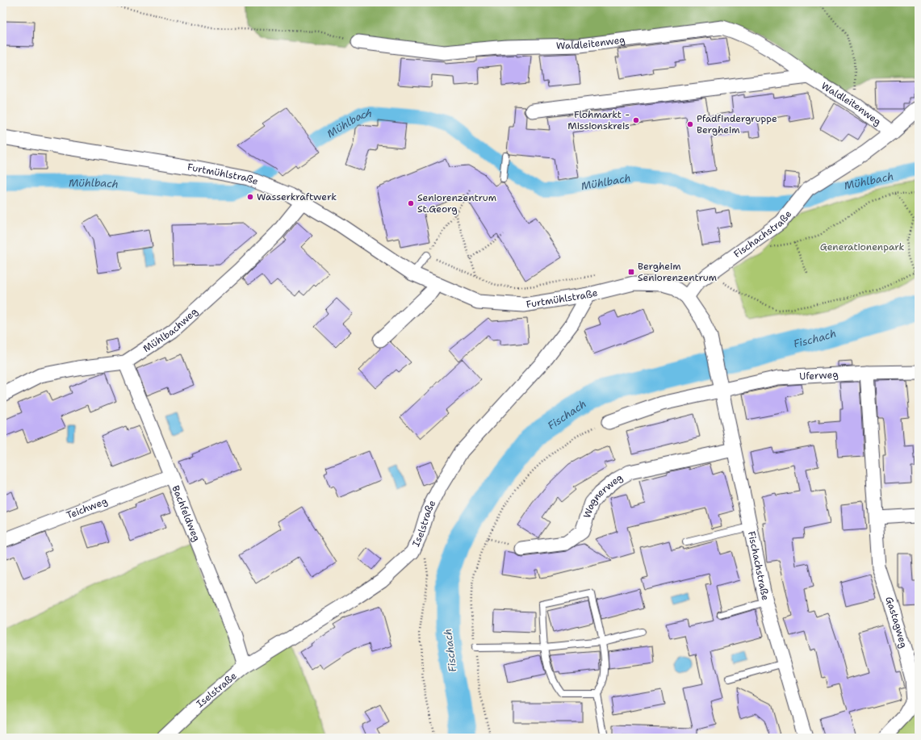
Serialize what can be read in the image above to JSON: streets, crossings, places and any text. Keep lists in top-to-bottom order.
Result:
{
  "streets": {
    "street": [
      "Waldleitenweg",
      "Furtmühlstraße",
      "Fischachstraße",
      "Mühlbachweg",
      "Uferweg",
      "Wagnerweg",
      "Teichweg",
      "Bachfeldweg",
      "Iselstraße",
      "Gastagweg"
    ]
  },
  "crossings": [
    ["Waldleitenweg", "Fischachstraße"],
    ["Furtmühlstraße", "Fischachstraße"],
    ["Furtmühlstraße", "Mühlbachweg"],
    ["Furtmühlstraße", "Iselstraße"],
    ["Fischachstraße", "Uferweg"],
    ["Fischachstraße", "Wagnerweg"],
    ["Mühlbachweg", "Bachfeldweg"],
    ["Uferweg", "Gastagweg"],
    ["Teichweg", "Bachfeldweg"],
    ["Bachfeldweg", "Iselstraße"]
  ],
  "water": ["Mühlbach", "Fischach"],
  "parks": ["Generationenpark"],
  "places": {
    "other": [
      "Flohmarkt - Missionskreis",
      "Pfadfindergruppe Bergheim",
      "Wasserkraftwerk",
      "Seniorenzentrum St.Georg"
    ],
    "transit": ["Bergheim Seniorenzentrum"]
  }
}
